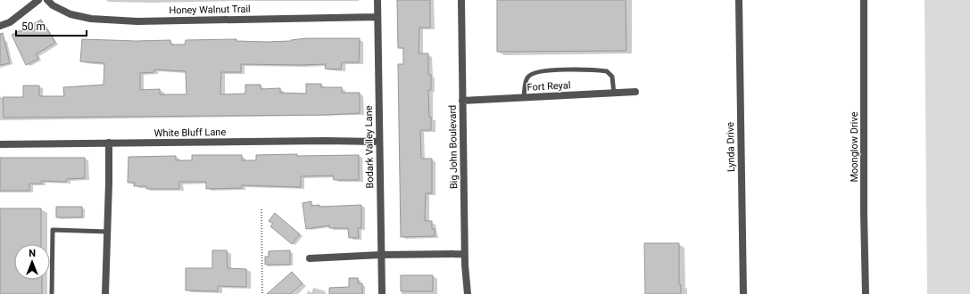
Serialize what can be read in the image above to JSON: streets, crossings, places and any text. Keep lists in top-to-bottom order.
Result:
{
  "streets": {
    "street": [
      "Honey Walnut Trail",
      "Fort Reyal",
      "White Bluff Lane",
      "Bodark Valley Lane",
      "Big John Boulevard",
      "Lynda Drive",
      "Moonglow Drive"
    ]
  },
  "crossings": [
    ["Honey Walnut Trail", "Bodark Valley Lane"],
    ["Fort Reyal", "Big John Boulevard"],
    ["White Bluff Lane", "Bodark Valley Lane"]
  ],
  "scale_bar": "50 m",
  "north": "top"
}
